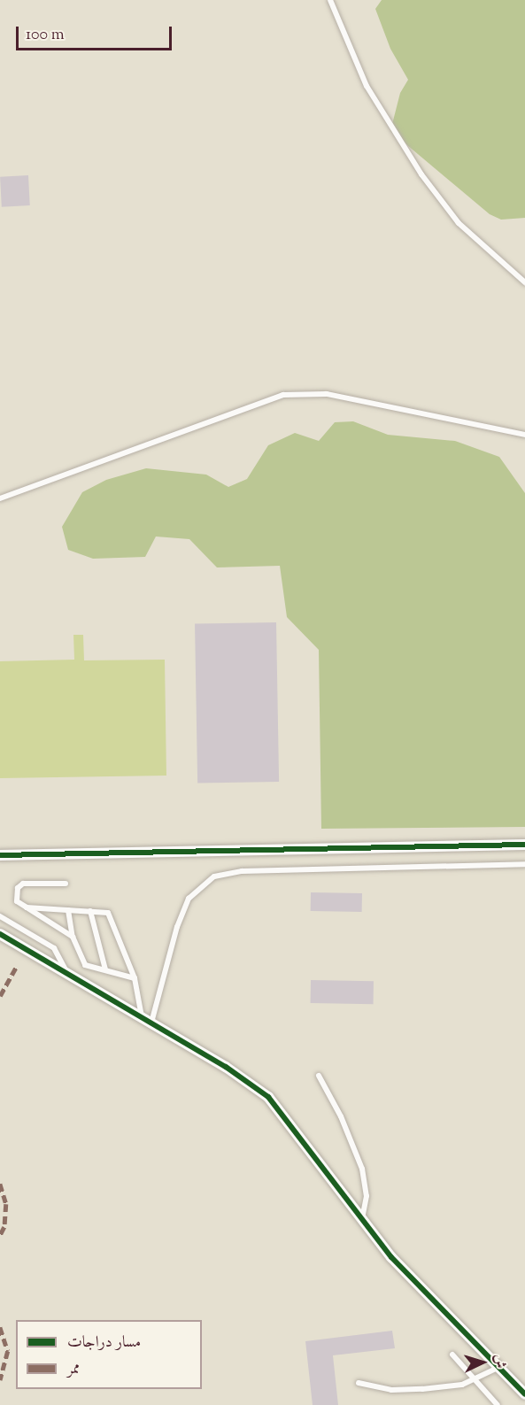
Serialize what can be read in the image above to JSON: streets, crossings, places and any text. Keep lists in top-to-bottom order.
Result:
{
  "legend": ["مسار دراجات", "ممر"],
  "scale_bar": "100 m",
  "north": "right"
}
